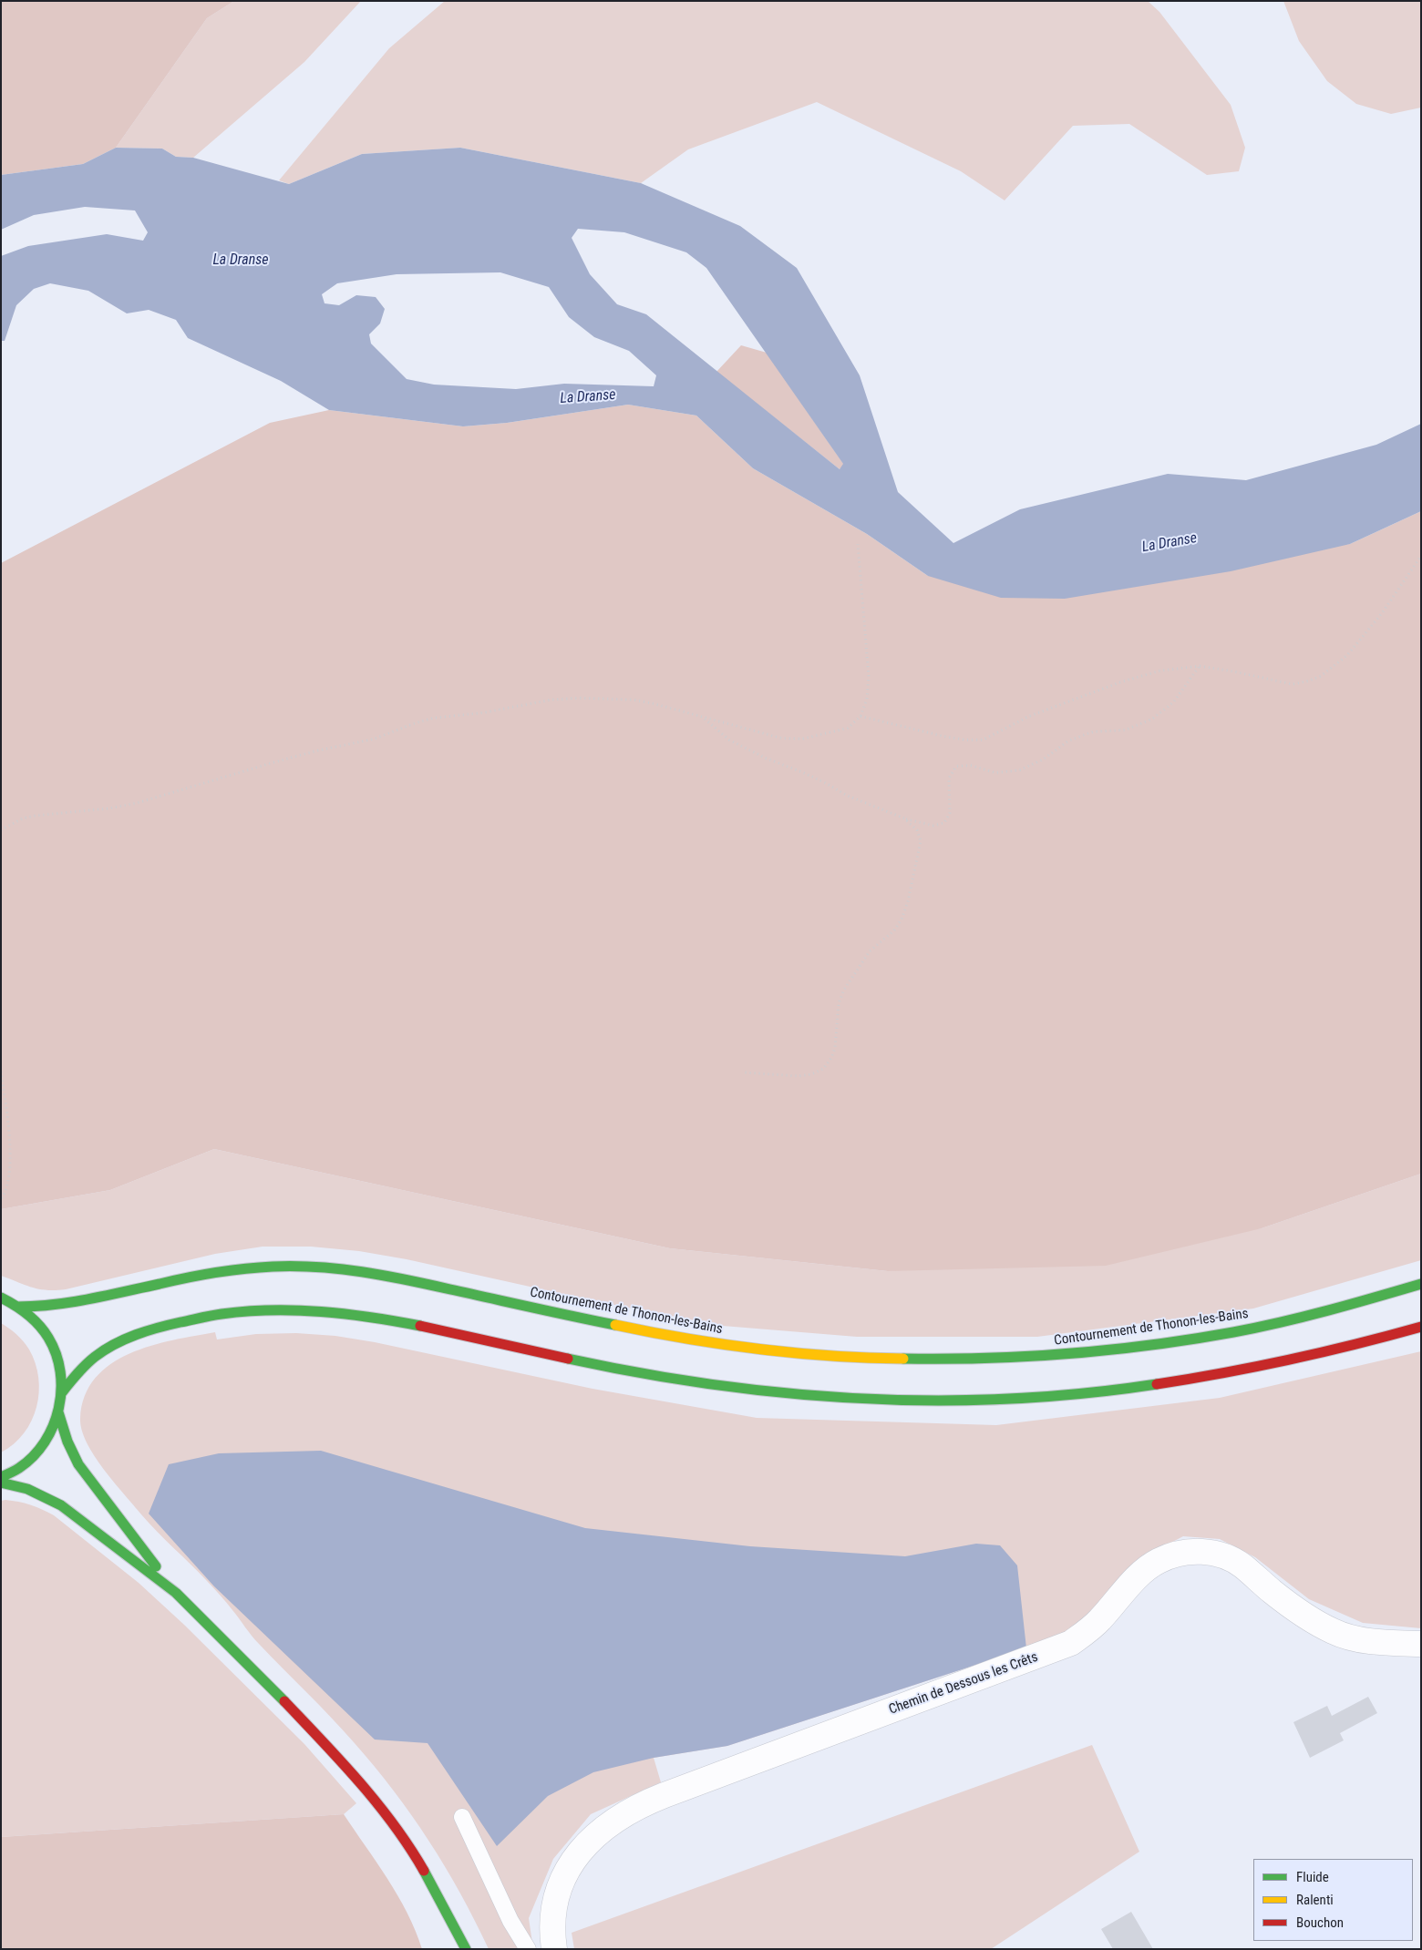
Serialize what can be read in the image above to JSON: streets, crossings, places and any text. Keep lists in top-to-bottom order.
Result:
{
  "streets": {
    "main road": ["Contournement de Thonon-les-Bains"],
    "street": ["Chemin de Dessous les Crêts"]
  },
  "water": ["La Dranse"],
  "legend": ["Fluide", "Ralenti", "Bouchon"]
}
